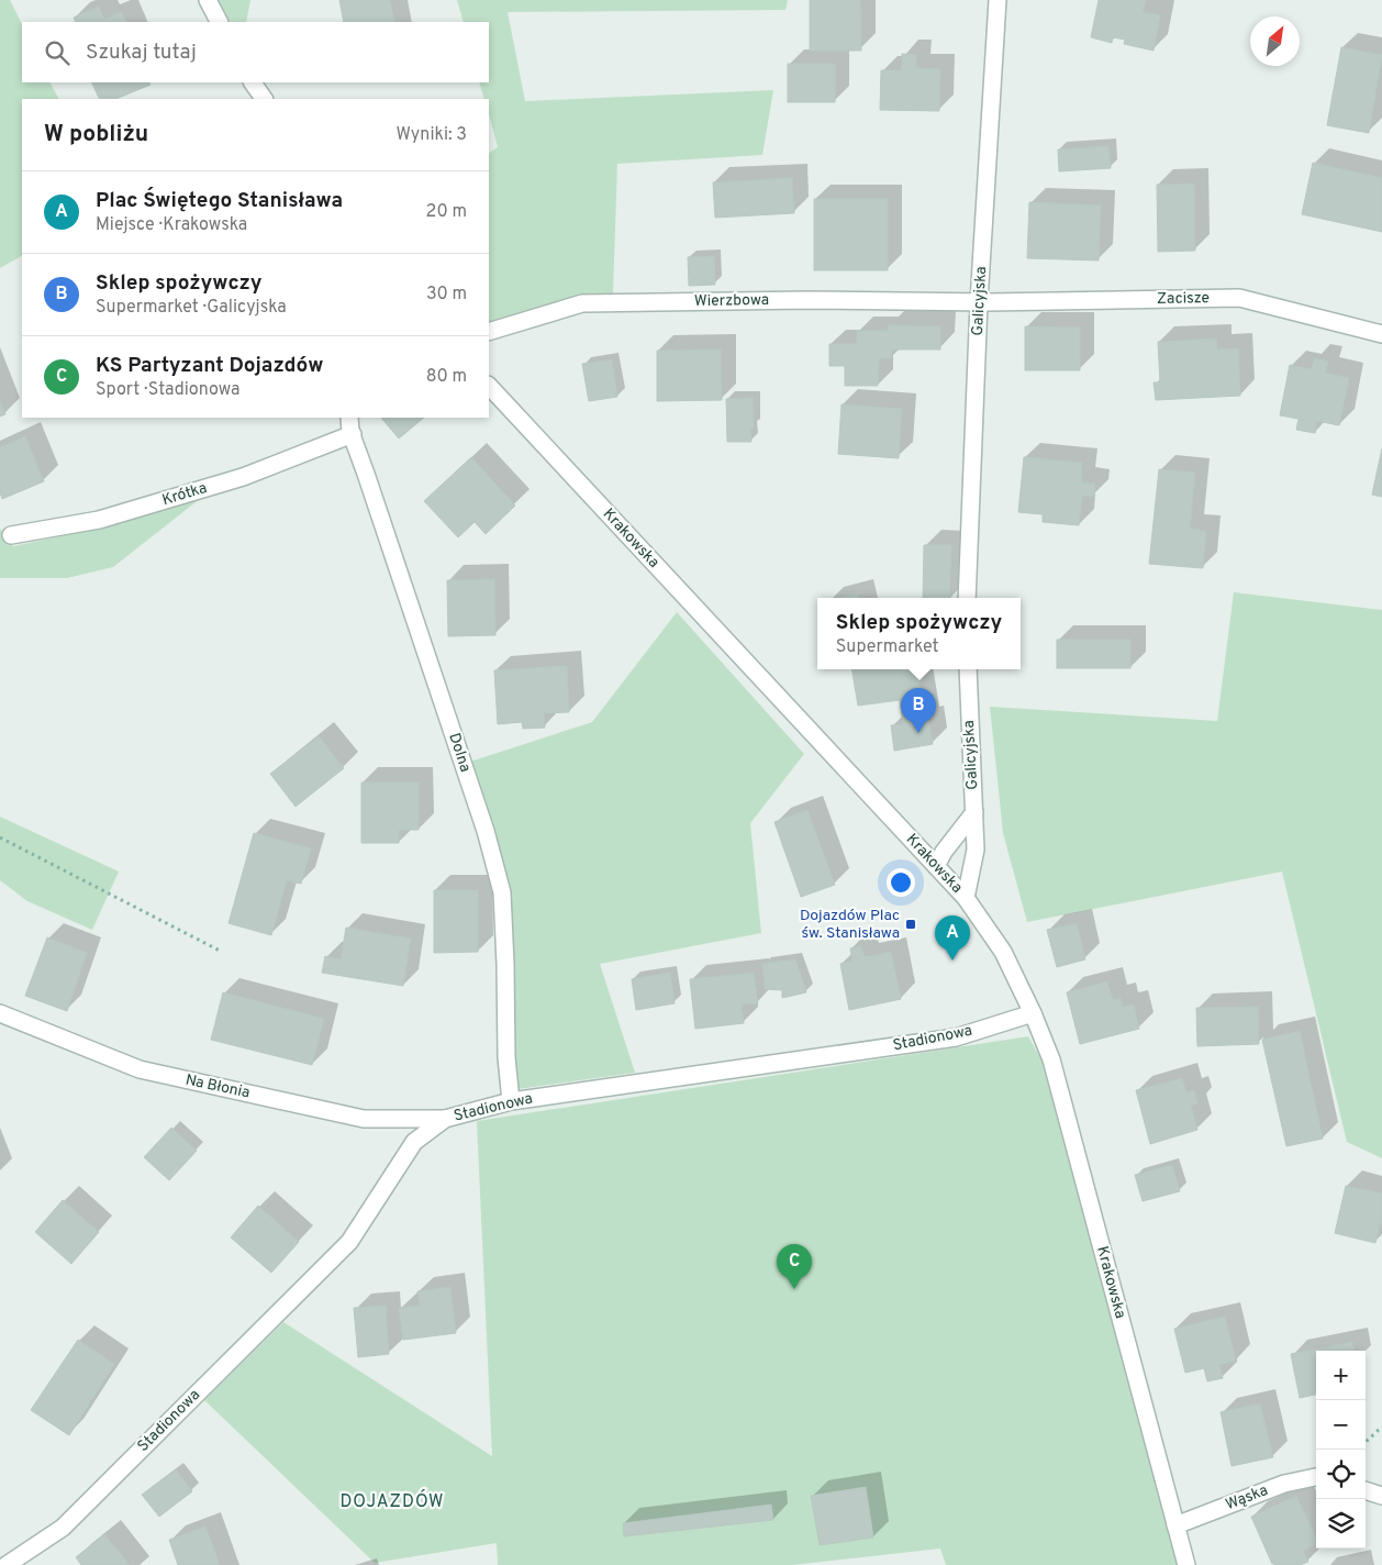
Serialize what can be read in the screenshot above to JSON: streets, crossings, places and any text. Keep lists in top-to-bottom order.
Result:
{
  "streets": {
    "street": [
      "Zacisze",
      "Wierzbowa",
      "Galicyjska",
      "Krótka",
      "Krakowska",
      "Dolna",
      "Stadionowa",
      "Na Błonia",
      "Wąska"
    ]
  },
  "crossings": [
    ["Zacisze", "Wierzbowa"],
    ["Zacisze", "Galicyjska"],
    ["Wierzbowa", "Galicyjska"],
    ["Galicyjska", "Krakowska"],
    ["Krótka", "Dolna"],
    ["Krakowska", "Stadionowa"],
    ["Krakowska", "Wąska"],
    ["Dolna", "Stadionowa"],
    ["Stadionowa", "Na Błonia"]
  ],
  "districts": ["DOJAZDÓW"],
  "places": {
    "transit": ["Dojazdów Plac św. Stanisława"]
  },
  "north": "top right",
  "page": {
    "search": "Szukaj tutaj",
    "heading": ["W pobliżu", "Wyniki: 3"],
    "list": [
      {
        "mark": "A",
        "name": "Plac Świętego Stanisława",
        "note": "Miejsce · Krakowska",
        "value": "20 m"
      },
      {
        "mark": "B",
        "name": "Sklep spożywczy",
        "note": "Supermarket · Galicyjska",
        "value": "30 m"
      },
      {
        "mark": "C",
        "name": "KS Partyzant Dojazdów",
        "note": "Sport · Stadionowa",
        "value": "80 m"
      }
    ],
    "popup": ["Sklep spożywczy", "Supermarket"],
    "pins": ["B", "A", "C"],
    "map_buttons": ["+", "−"]
  }
}
